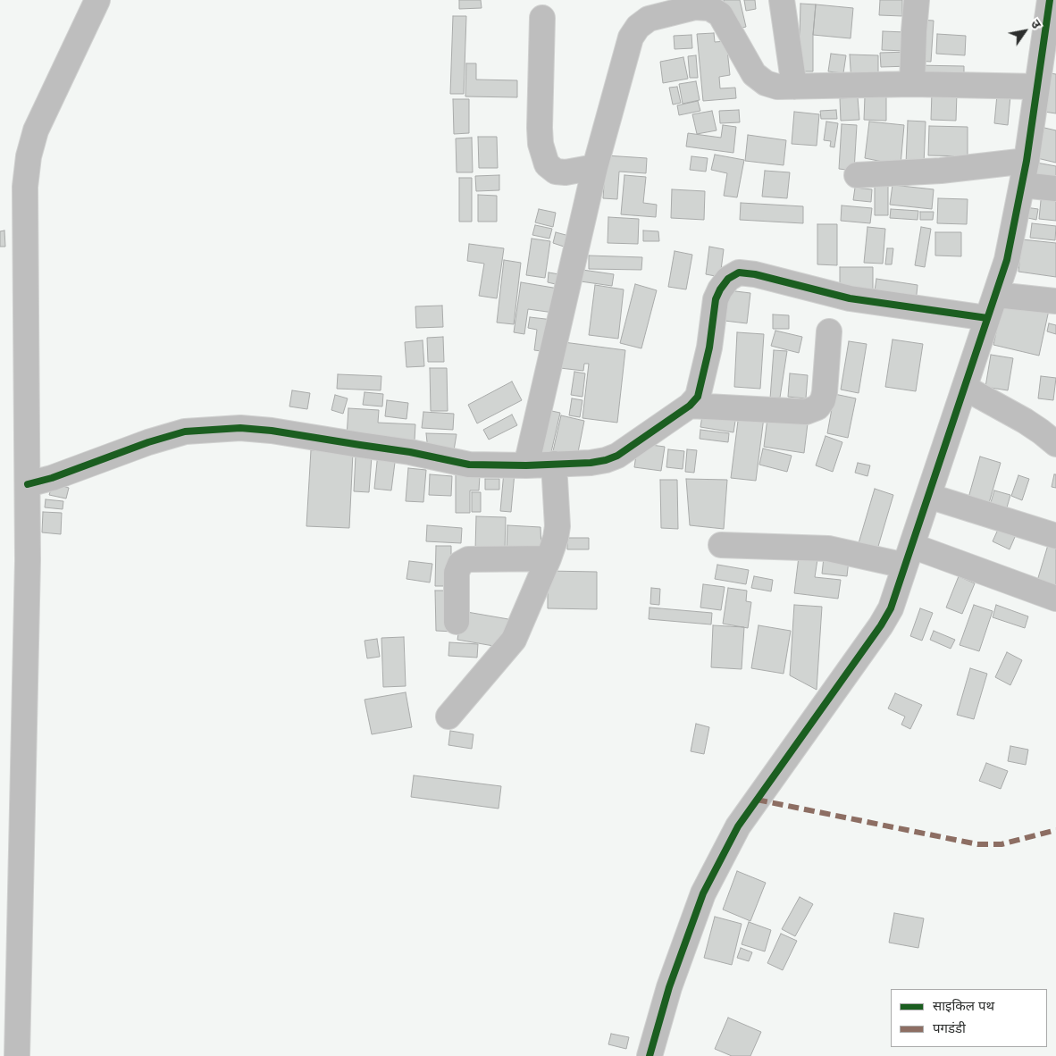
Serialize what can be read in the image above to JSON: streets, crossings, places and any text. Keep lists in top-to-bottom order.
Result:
{
  "legend": ["साइकिल पथ", "पगडंडी"],
  "north": "top right"
}
